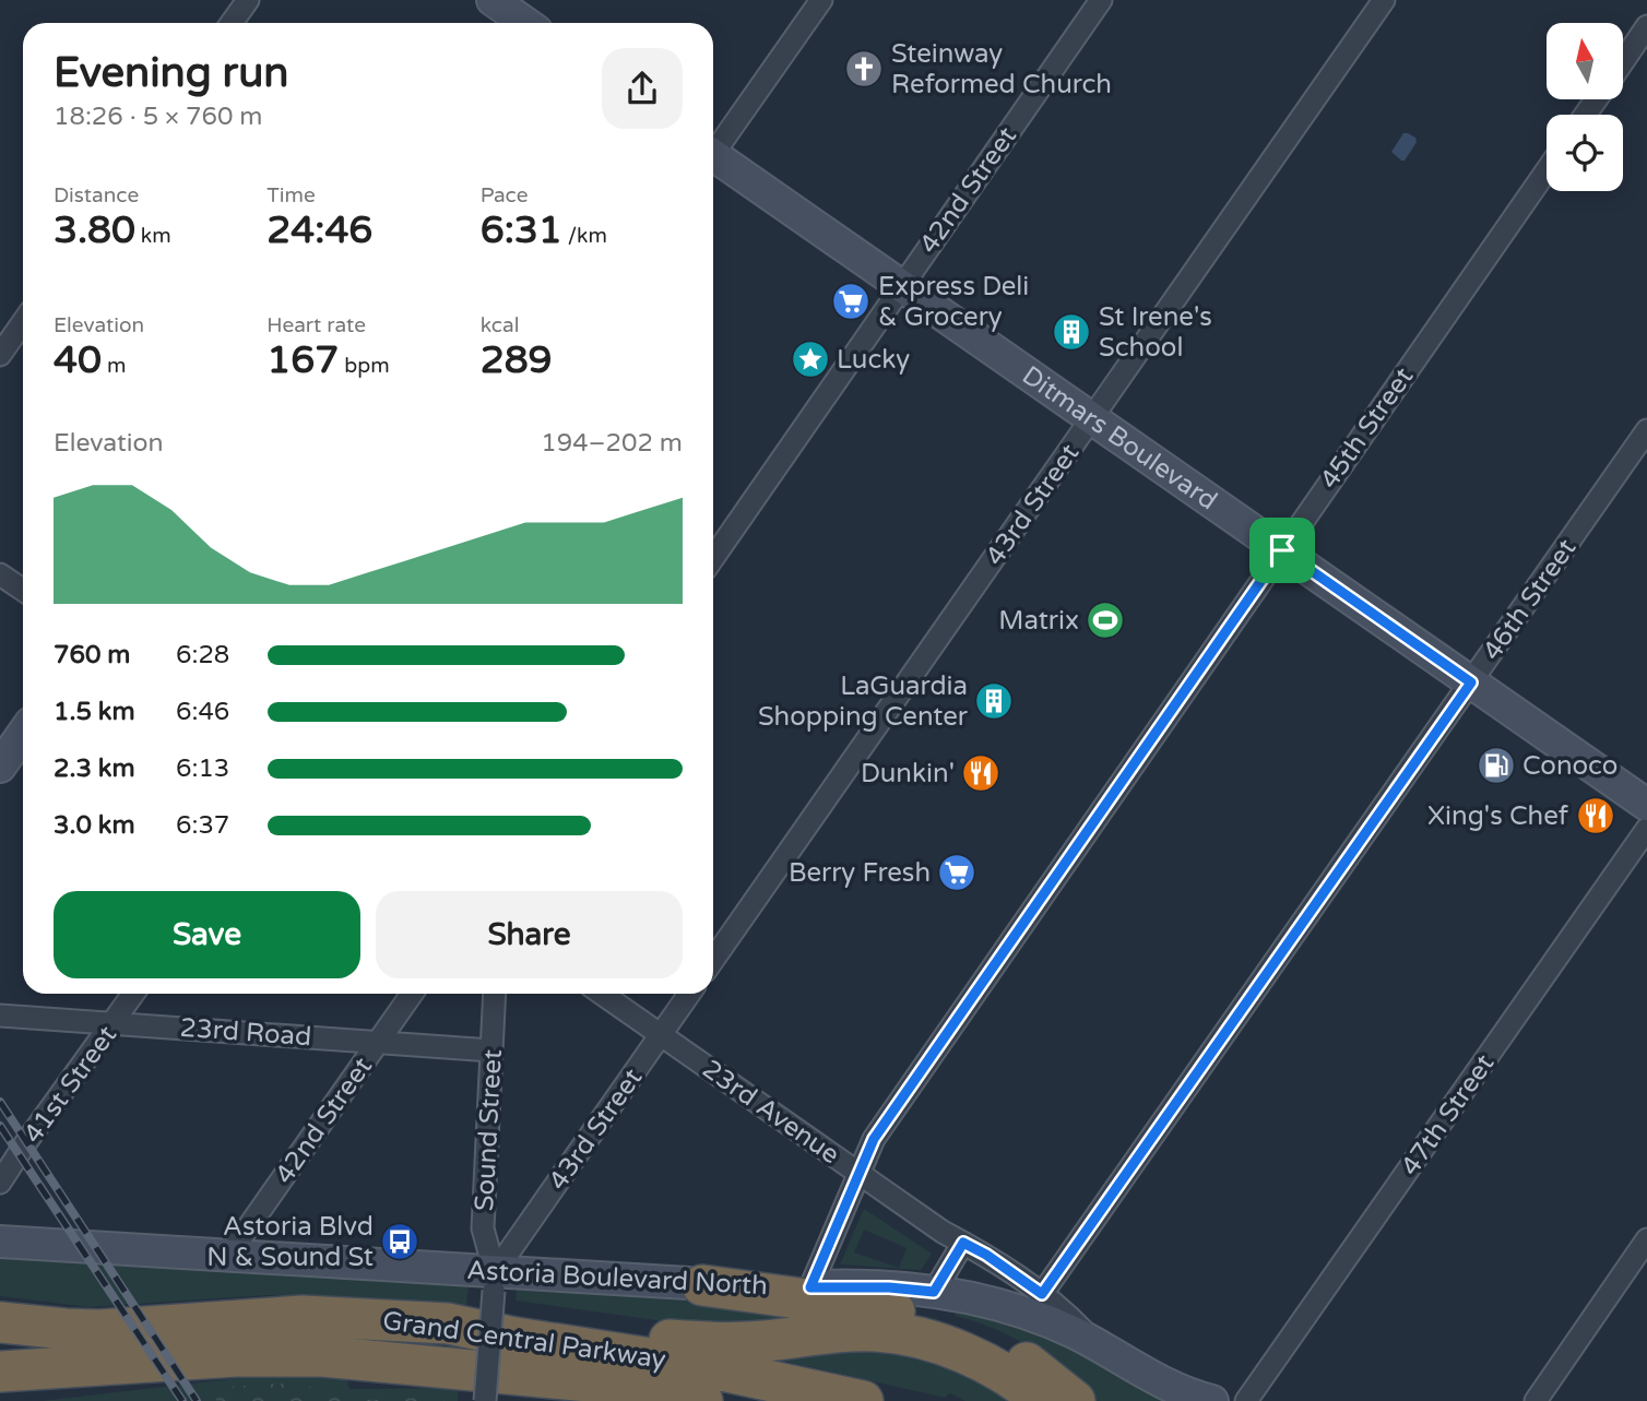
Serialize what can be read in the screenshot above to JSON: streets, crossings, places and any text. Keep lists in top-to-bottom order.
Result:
{
  "streets": {
    "highway": ["Grand Central Parkway"],
    "main road": ["Ditmars Boulevard", "Astoria Boulevard North"],
    "street": [
      "42nd Street",
      "45th Street",
      "43rd Street",
      "46th Street",
      "23rd Road",
      "41st Street",
      "23rd Avenue",
      "47th Street",
      "Sound Street"
    ]
  },
  "crossings": [
    ["42nd Street", "Ditmars Boulevard"],
    ["42nd Street", "23rd Road"],
    ["42nd Street", "Astoria Boulevard North"],
    ["45th Street", "Ditmars Boulevard"],
    ["45th Street", "23rd Avenue"],
    ["45th Street", "Astoria Boulevard North"],
    ["Ditmars Boulevard", "43rd Street"],
    ["Ditmars Boulevard", "46th Street"],
    ["43rd Street", "23rd Avenue"],
    ["43rd Street", "Sound Street"],
    ["43rd Street", "Astoria Boulevard North"],
    ["46th Street", "23rd Avenue"],
    ["23rd Road", "41st Street"],
    ["23rd Road", "Sound Street"],
    ["23rd Avenue", "Astoria Boulevard North"],
    ["Sound Street", "Astoria Boulevard North"]
  ],
  "places": {
    "church": ["Steinway Reformed Church"],
    "supermarket": ["Express Deli & Grocery", "Berry Fresh"],
    "building": ["St Irene's School", "LaGuardia Shopping Center"],
    "place": ["Lucky"],
    "sports": ["Matrix"],
    "fuel station": ["Conoco"],
    "restaurant": ["Dunkin'", "Xing's Chef"],
    "bus stop": ["Astoria Blvd N & Sound St"]
  },
  "north": "top",
  "page": {
    "heading": ["Evening run", "18:26 · 5 × 760 m"],
    "stats": [
      ["Distance", "3.80 km"],
      ["Time", "24:46"],
      ["Pace", "6:31 /km"],
      ["Elevation", "40 m"],
      ["Heart rate", "167 bpm"],
      ["kcal", "289"]
    ],
    "chart": ["Elevation", "194–202 m"],
    "list": [
      {
        "name": "760 m",
        "note": "6:28"
      },
      {
        "name": "1.5 km",
        "note": "6:46"
      },
      {
        "name": "2.3 km",
        "note": "6:13"
      },
      {
        "name": "3.0 km",
        "note": "6:37"
      }
    ],
    "buttons": ["Save", "Share"]
  }
}
